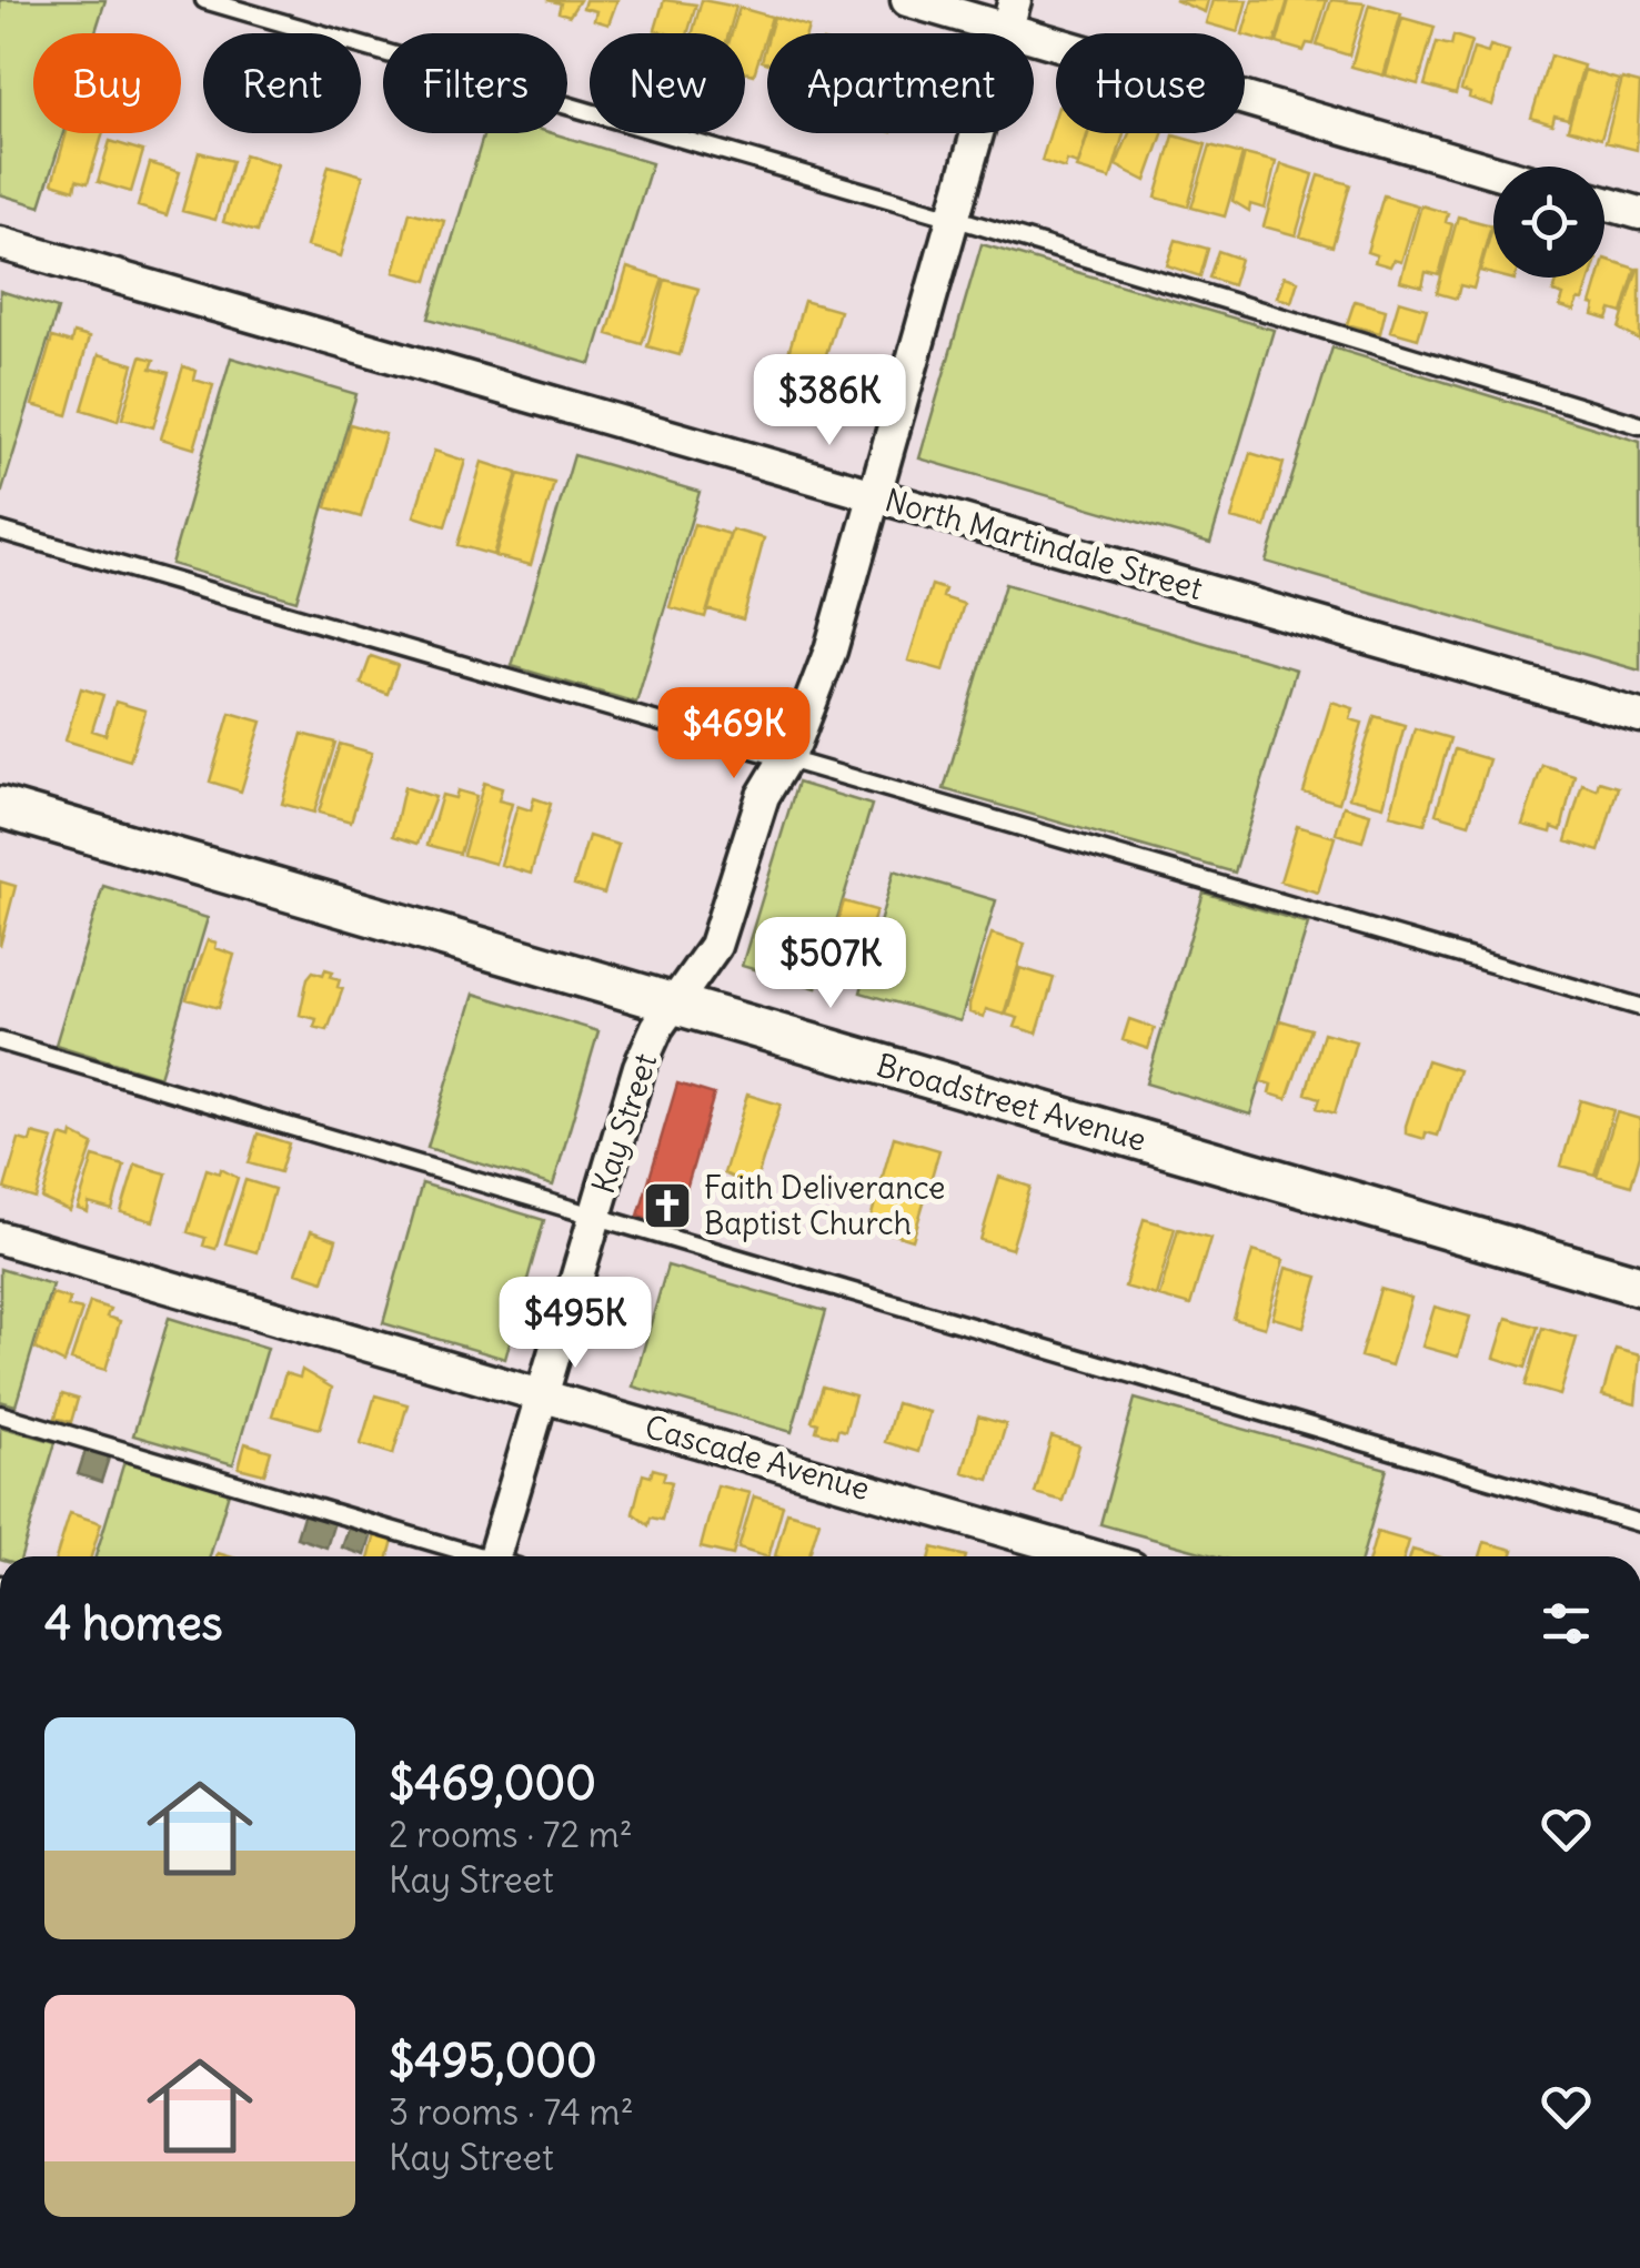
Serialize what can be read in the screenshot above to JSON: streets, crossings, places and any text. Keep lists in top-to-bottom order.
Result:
{
  "streets": {
    "street": [
      "North Martindale Street",
      "Broadstreet Avenue",
      "Kay Street",
      "Cascade Avenue"
    ]
  },
  "crossings": [
    ["North Martindale Street", "Kay Street"],
    ["Broadstreet Avenue", "Kay Street"],
    ["Kay Street", "Cascade Avenue"]
  ],
  "places": {
    "church": ["Faith Deliverance Baptist Church"]
  },
  "page": {
    "chip": [
      "Buy",
      "Rent",
      "Filters",
      "New",
      "Apartment",
      "House"
    ],
    "price": [
      "$386K",
      "$469K",
      "$507K",
      "$495K"
    ],
    "heading": "4 homes",
    "list": [
      {
        "name": "$469,000",
        "note": "2 rooms · 72 m² · Kay Street"
      },
      {
        "name": "$495,000",
        "note": "3 rooms · 74 m² · Kay Street"
      }
    ]
  }
}
